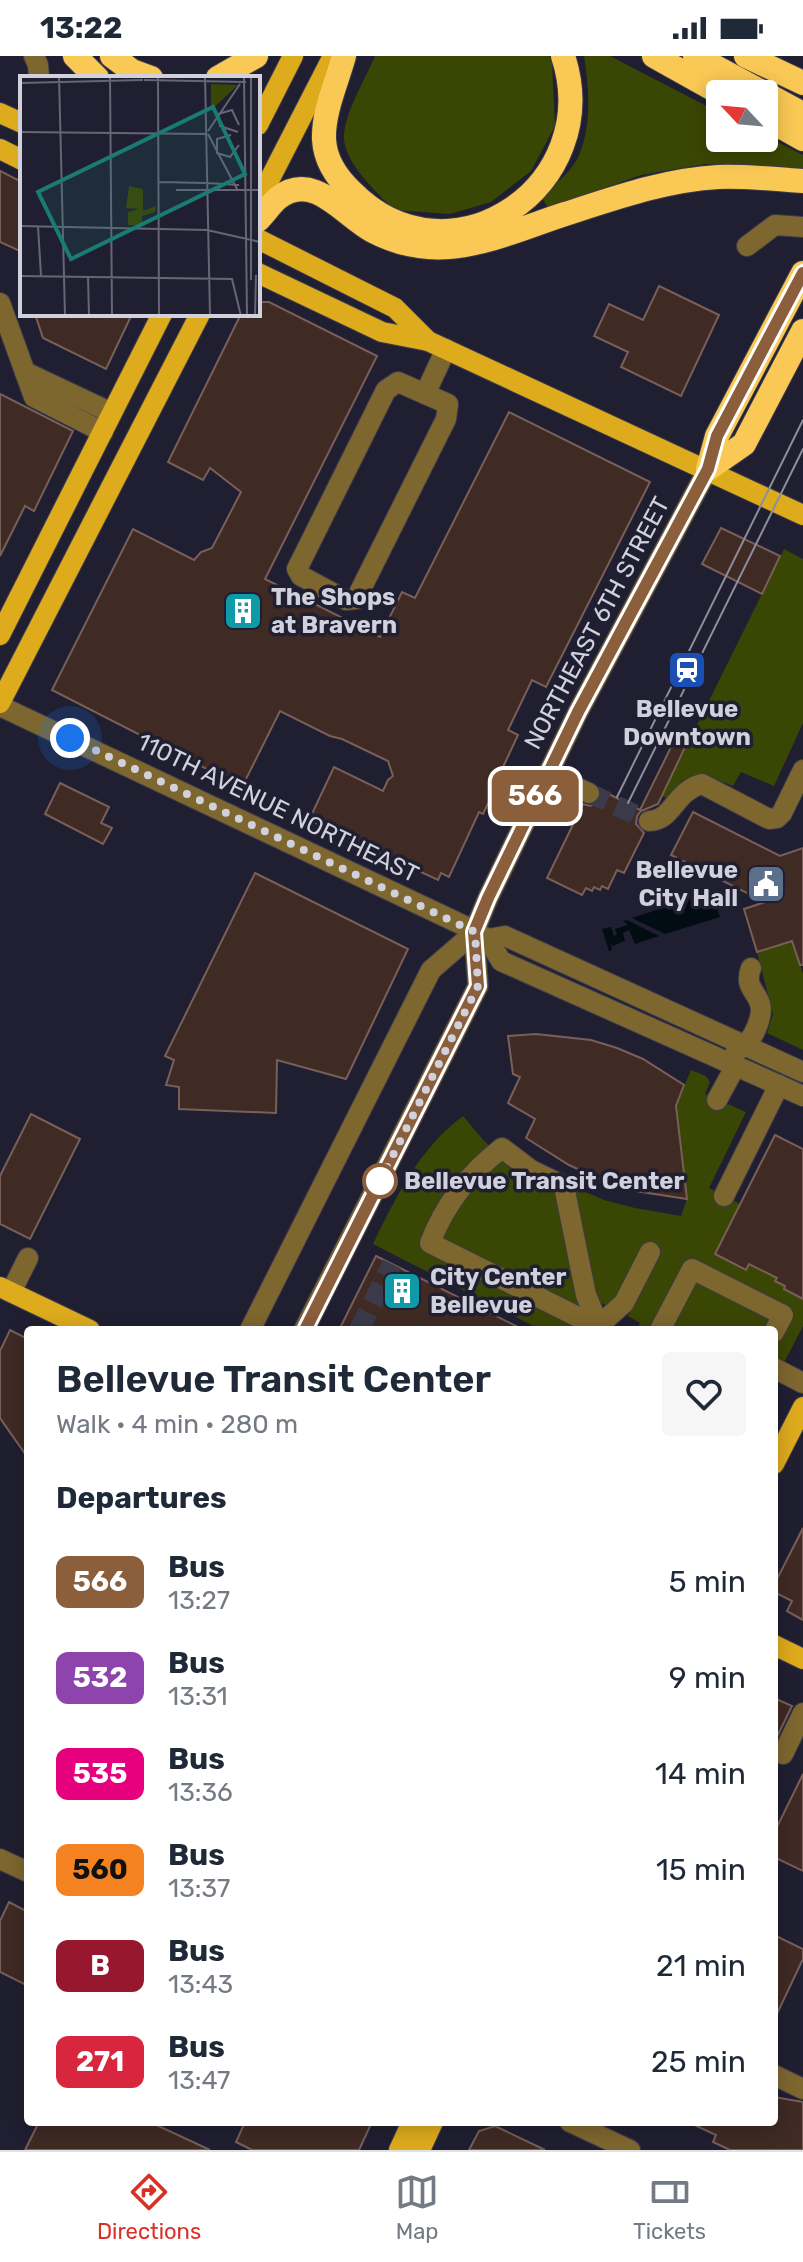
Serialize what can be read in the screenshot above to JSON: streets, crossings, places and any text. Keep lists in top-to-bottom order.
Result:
{
  "streets": {
    "street": ["NORTHEAST 6TH STREET", "110TH AVENUE NORTHEAST"]
  },
  "crossings": [
    ["NORTHEAST 6TH STREET", "110TH AVENUE NORTHEAST"]
  ],
  "places": {
    "building": ["The Shops at Bravern", "City Center Bellevue"],
    "station": ["Bellevue Downtown"],
    "public building": ["Bellevue City Hall"],
    "other": ["Bellevue Transit Center"]
  },
  "lines": ["bus line 566"],
  "north": "top left",
  "page": {
    "status": "13:22",
    "on_map": "566",
    "heading": [
      ["Bellevue Transit Center", "Walk · 4 min · 280 m"],
      "Departures"
    ],
    "list": [
      {
        "mark": "566",
        "name": "Bus",
        "note": "13:27",
        "value": "5 min"
      },
      {
        "mark": "532",
        "name": "Bus",
        "note": "13:31",
        "value": "9 min"
      },
      {
        "mark": "535",
        "name": "Bus",
        "note": "13:36",
        "value": "14 min"
      },
      {
        "mark": "560",
        "name": "Bus",
        "note": "13:37",
        "value": "15 min"
      },
      {
        "mark": "B",
        "name": "Bus",
        "note": "13:43",
        "value": "21 min"
      },
      {
        "mark": "271",
        "name": "Bus",
        "note": "13:47",
        "value": "25 min"
      }
    ],
    "tabs": ["Directions", "Map", "Tickets"]
  }
}
